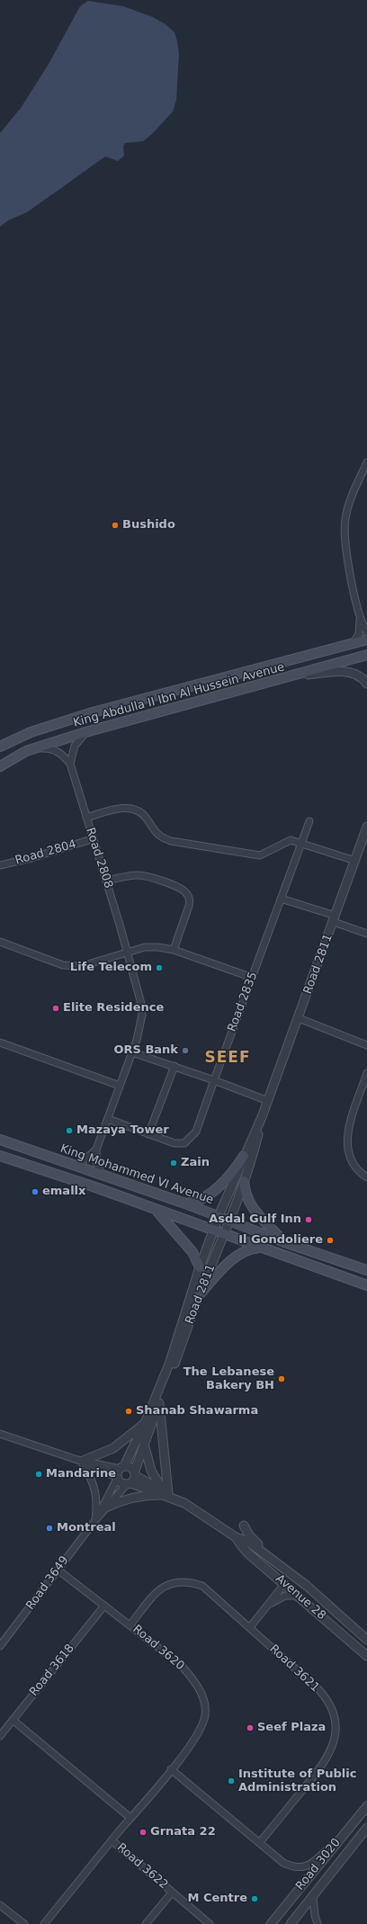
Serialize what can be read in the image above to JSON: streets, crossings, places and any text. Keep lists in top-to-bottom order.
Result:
{
  "streets": {
    "main road": ["King Abdulla II Ibn Al Hussein Avenue", "King Mohammed VI Avenue"],
    "street": [
      "Road 2804",
      "Road 2808",
      "Road 2811",
      "Road 2835",
      "Road 3649",
      "Avenue 28",
      "Road 3620",
      "Road 3621",
      "Road 3618",
      "Road 3020",
      "Road 3622"
    ]
  },
  "crossings": [
    ["King Abdulla II Ibn Al Hussein Avenue", "Road 2808"],
    ["Road 2804", "Road 2808"],
    ["Road 2808", "Road 2835"],
    ["Road 2808", "King Mohammed VI Avenue"],
    ["Road 2811", "King Mohammed VI Avenue"],
    ["Road 2811", "Road 3649"],
    ["Road 2811", "Avenue 28"],
    ["Road 3649", "Avenue 28"],
    ["Road 3649", "Road 3620"],
    ["Road 3620", "Road 3621"],
    ["Road 3620", "Road 3618"],
    ["Road 3620", "Road 3622"]
  ],
  "districts": ["SEEF"],
  "places": [
    "Bushido",
    "Life Telecom",
    "Elite Residence",
    "ORS Bank",
    "Mazaya Tower",
    "Zain",
    "emallx",
    "Asdal Gulf Inn",
    "Il Gondoliere",
    "The Lebanese Bakery BH",
    "Shanab Shawarma",
    "Mandarine",
    "Montreal",
    "Seef Plaza",
    "Institute of Public Administration",
    "Grnata 22",
    "M Centre"
  ]
}
